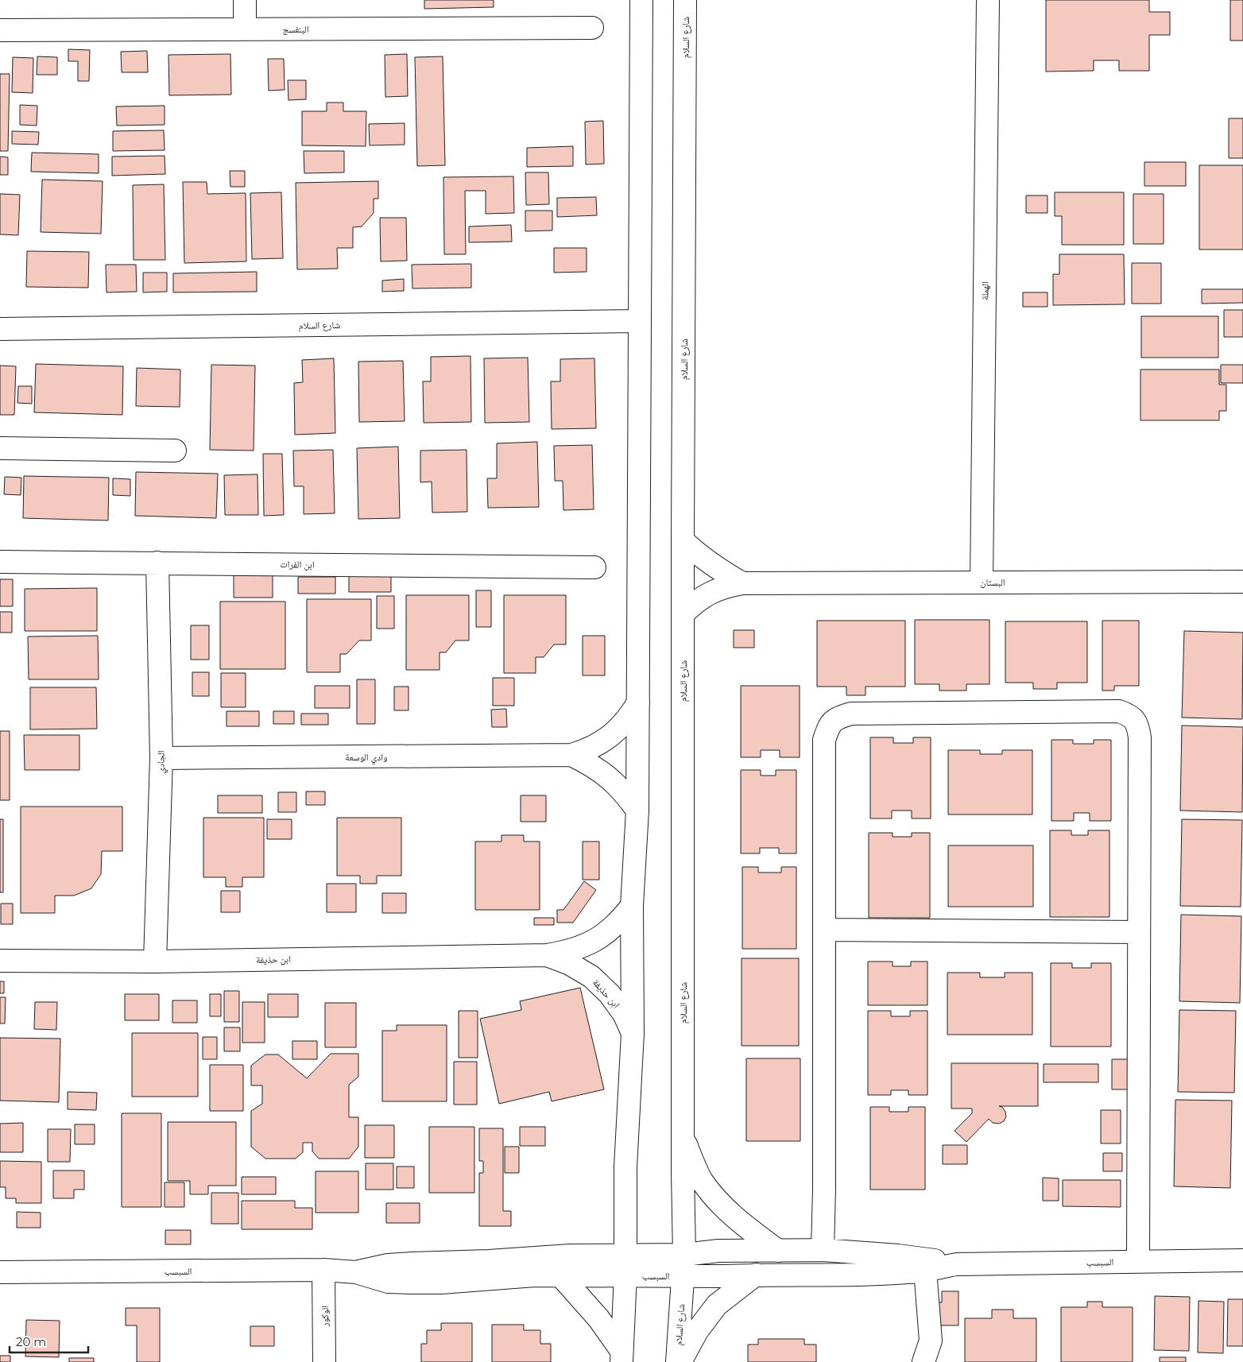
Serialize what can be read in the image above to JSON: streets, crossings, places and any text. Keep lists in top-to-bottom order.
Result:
{
  "streets": {
    "street": [
      "البنفسج",
      "شارع السلام",
      "الهملة",
      "ابن الفرات",
      "البستان",
      "وادي الوسعة",
      "الجادي",
      "ابن حذيفة",
      "السبسب",
      "الوكور"
    ]
  },
  "crossings": [
    ["شارع السلام", "البستان"],
    ["شارع السلام", "السبسب"],
    ["الهملة", "البستان"],
    ["ابن الفرات", "الجادي"],
    ["وادي الوسعة", "الجادي"],
    ["الجادي", "ابن حذيفة"],
    ["السبسب", "الوكور"]
  ],
  "scale_bar": "20 m"
}
